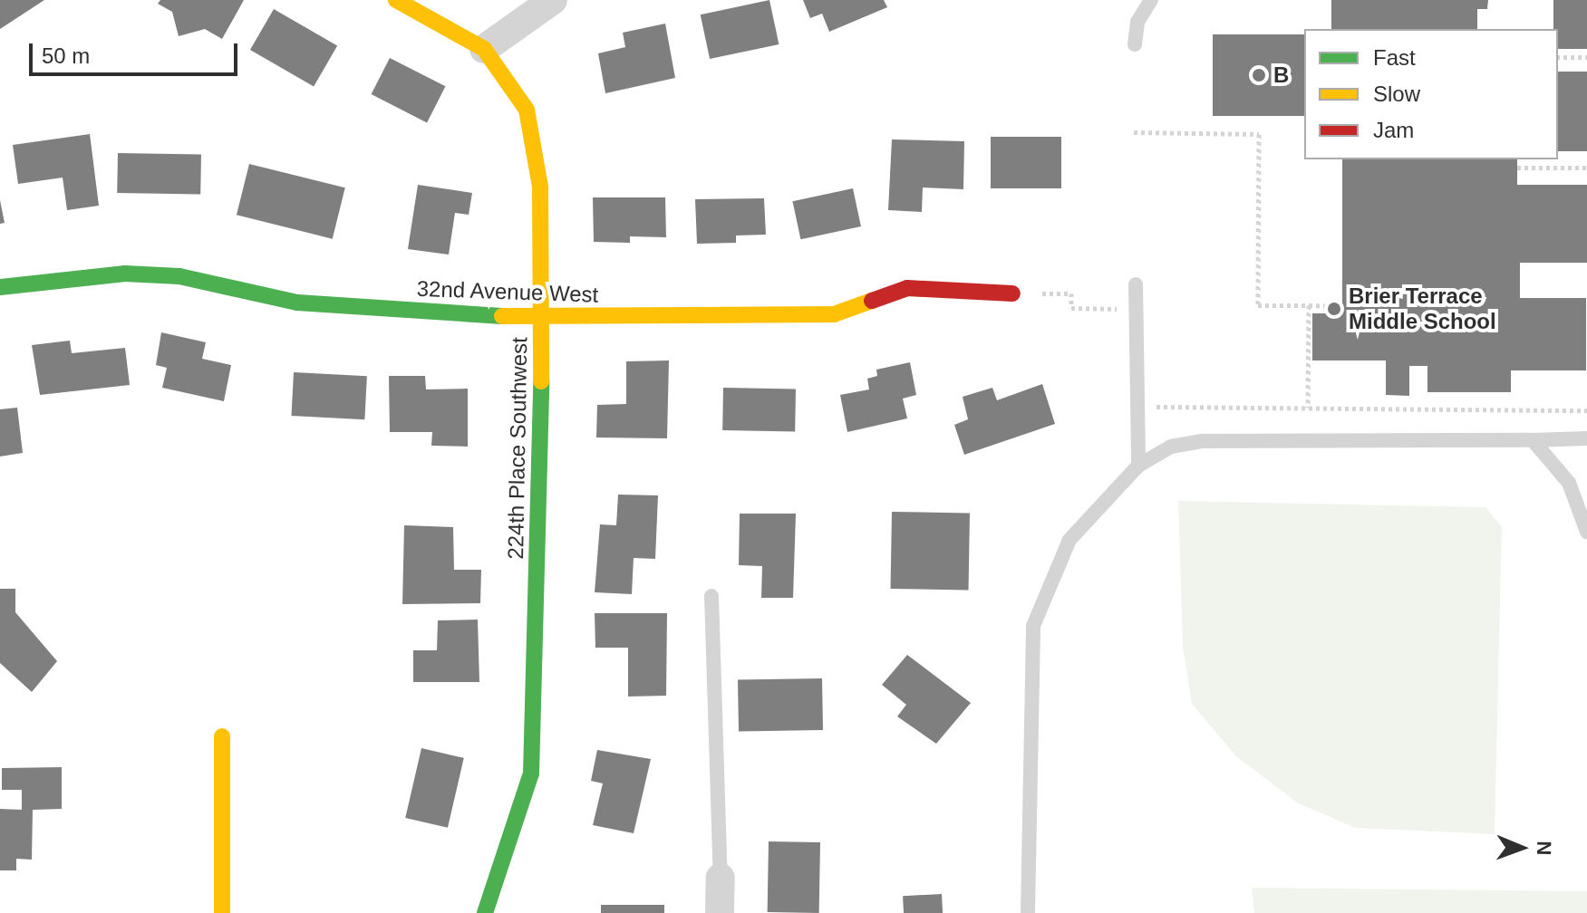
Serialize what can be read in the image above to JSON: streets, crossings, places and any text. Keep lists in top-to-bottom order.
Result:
{
  "streets": {
    "street": ["32nd Avenue West", "224th Place Southwest"]
  },
  "crossings": [
    ["32nd Avenue West", "224th Place Southwest"]
  ],
  "places": ["B", "Brier Terrace Middle School"],
  "legend": ["Fast", "Slow", "Jam"],
  "scale_bar": "50 m",
  "north": "right"
}
